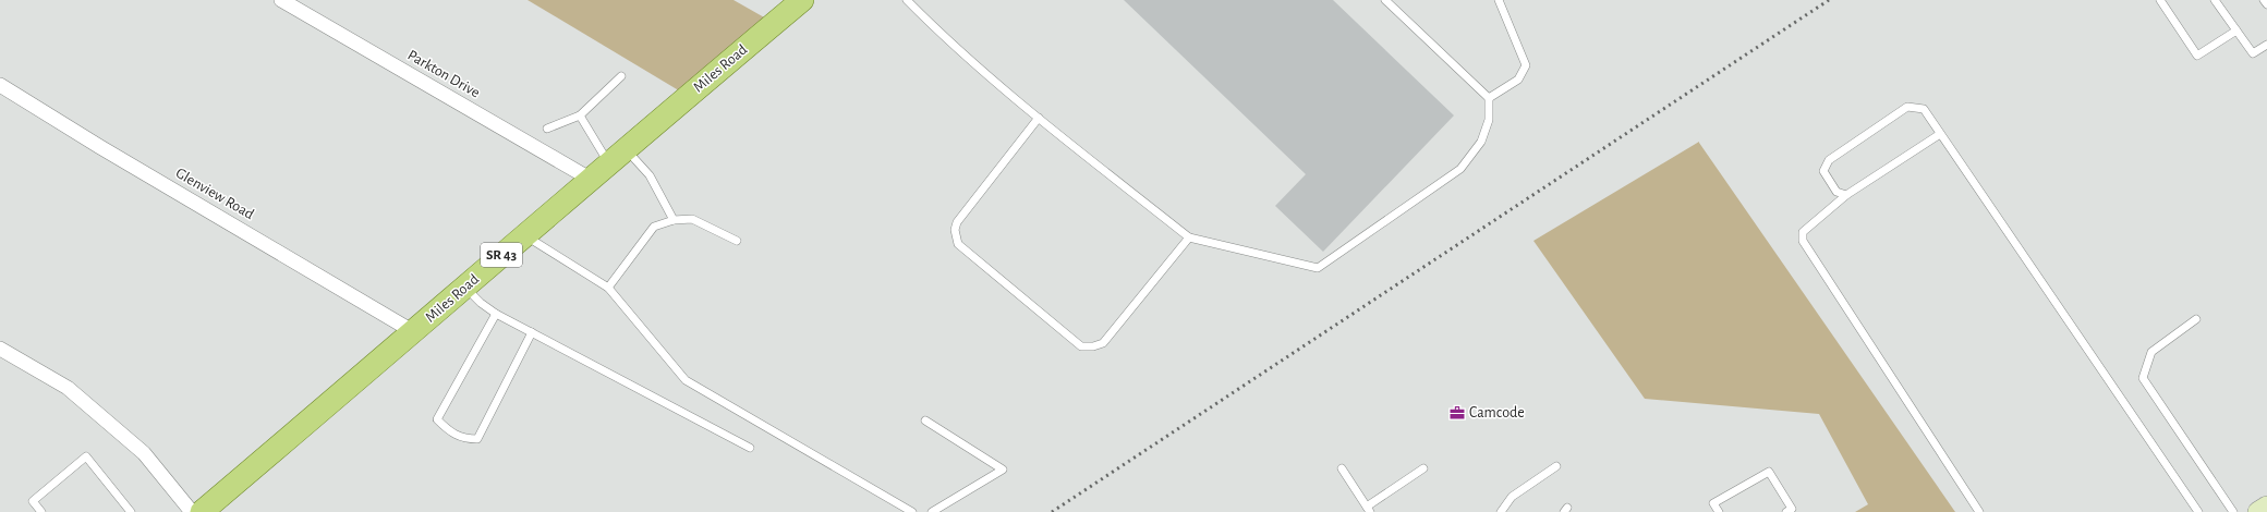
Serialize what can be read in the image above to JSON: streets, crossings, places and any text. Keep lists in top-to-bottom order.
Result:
{
  "streets": {
    "main road": ["Miles Road", "SR 43"],
    "street": ["Parkton Drive", "Glenview Road"]
  },
  "crossings": [
    ["Miles Road", "Parkton Drive"],
    ["Miles Road", "Glenview Road"]
  ],
  "places": {
    "office": ["Camcode"]
  }
}
